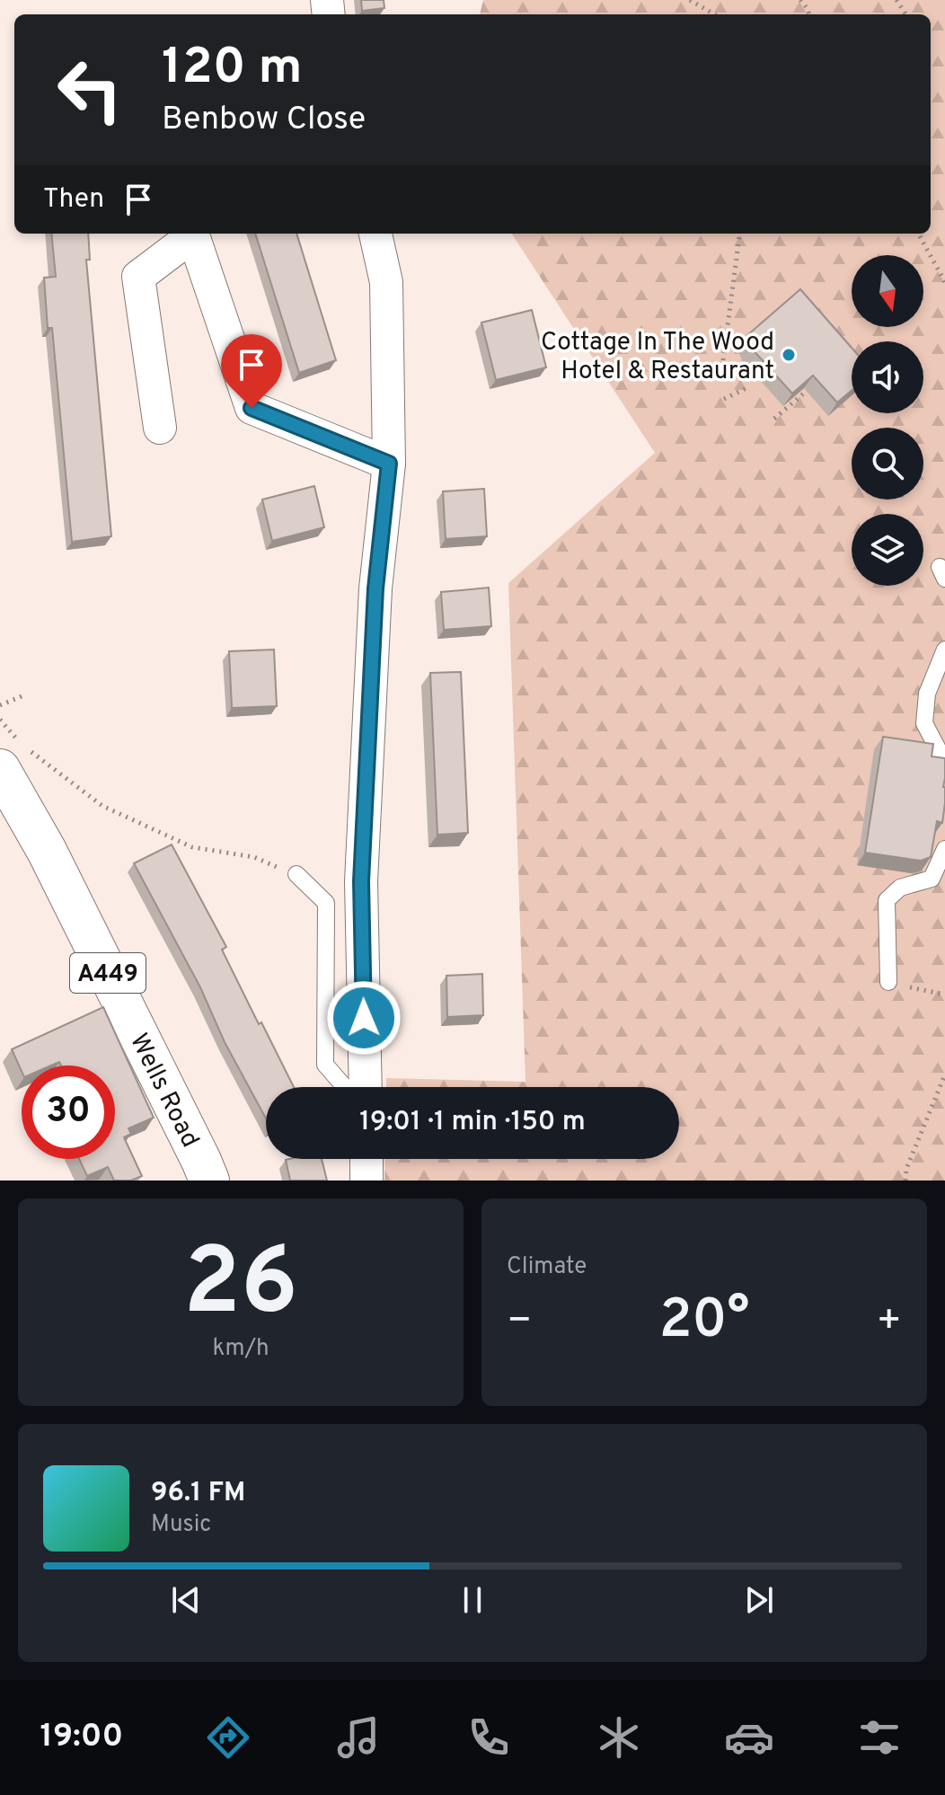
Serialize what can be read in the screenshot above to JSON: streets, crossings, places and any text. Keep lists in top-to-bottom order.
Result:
{
  "streets": {
    "highway": ["A449", "Wells Road"]
  },
  "places": ["Cottage In The Wood Hotel & Restaurant"],
  "north": "bottom",
  "page": {
    "turn": ["120 m", "Benbow Close"],
    "then": "Then",
    "limit": "30",
    "trip": "19:01 · 1 min · 150 m",
    "tile": [
      ["26", "km/h"],
      "Climate"
    ],
    "heat": ["−", "20°", "+"],
    "song": ["96.1 FM", "Music"],
    "tabs": "19:00"
  }
}
